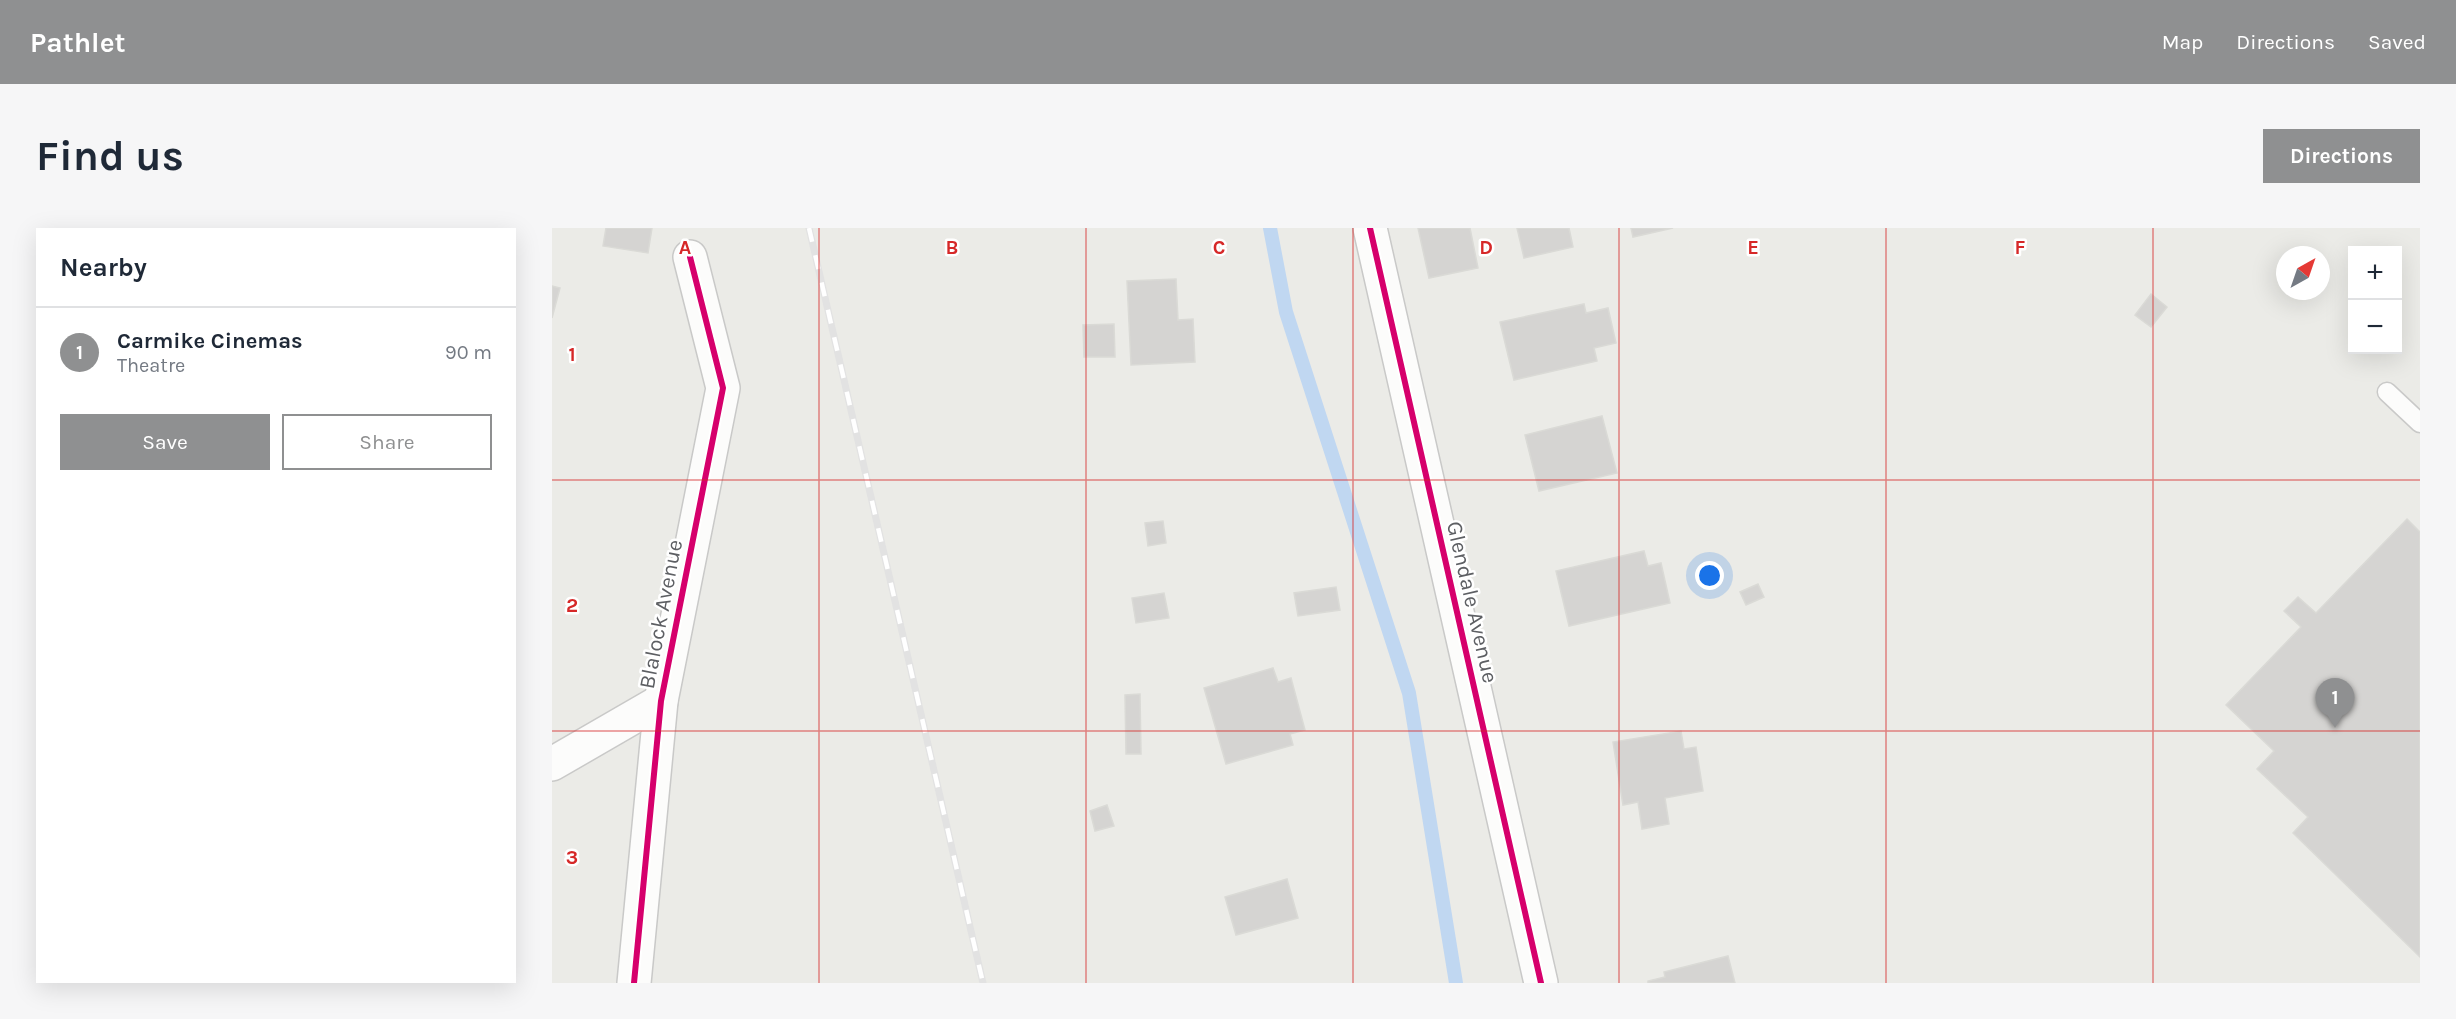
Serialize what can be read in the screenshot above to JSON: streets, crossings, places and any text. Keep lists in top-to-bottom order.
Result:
{
  "streets": {
    "street": ["Glendale Avenue", "Blalock Avenue"]
  },
  "north": "top right",
  "page": {
    "header": "Pathlet",
    "nav": ["Map", "Directions", "Saved"],
    "buttons": [
      "Directions",
      ["Save", "Share"]
    ],
    "title": "Find us",
    "heading": "Nearby",
    "map_buttons": ["+", "−"],
    "list": [
      {
        "mark": "1",
        "name": "Carmike Cinemas",
        "note": "Theatre",
        "value": "90 m"
      }
    ],
    "pins": "1"
  },
  "grid": {
    "columns": [
      "A",
      "B",
      "C",
      "D",
      "E",
      "F"
    ],
    "rows": ["1", "2", "3"]
  }
}
